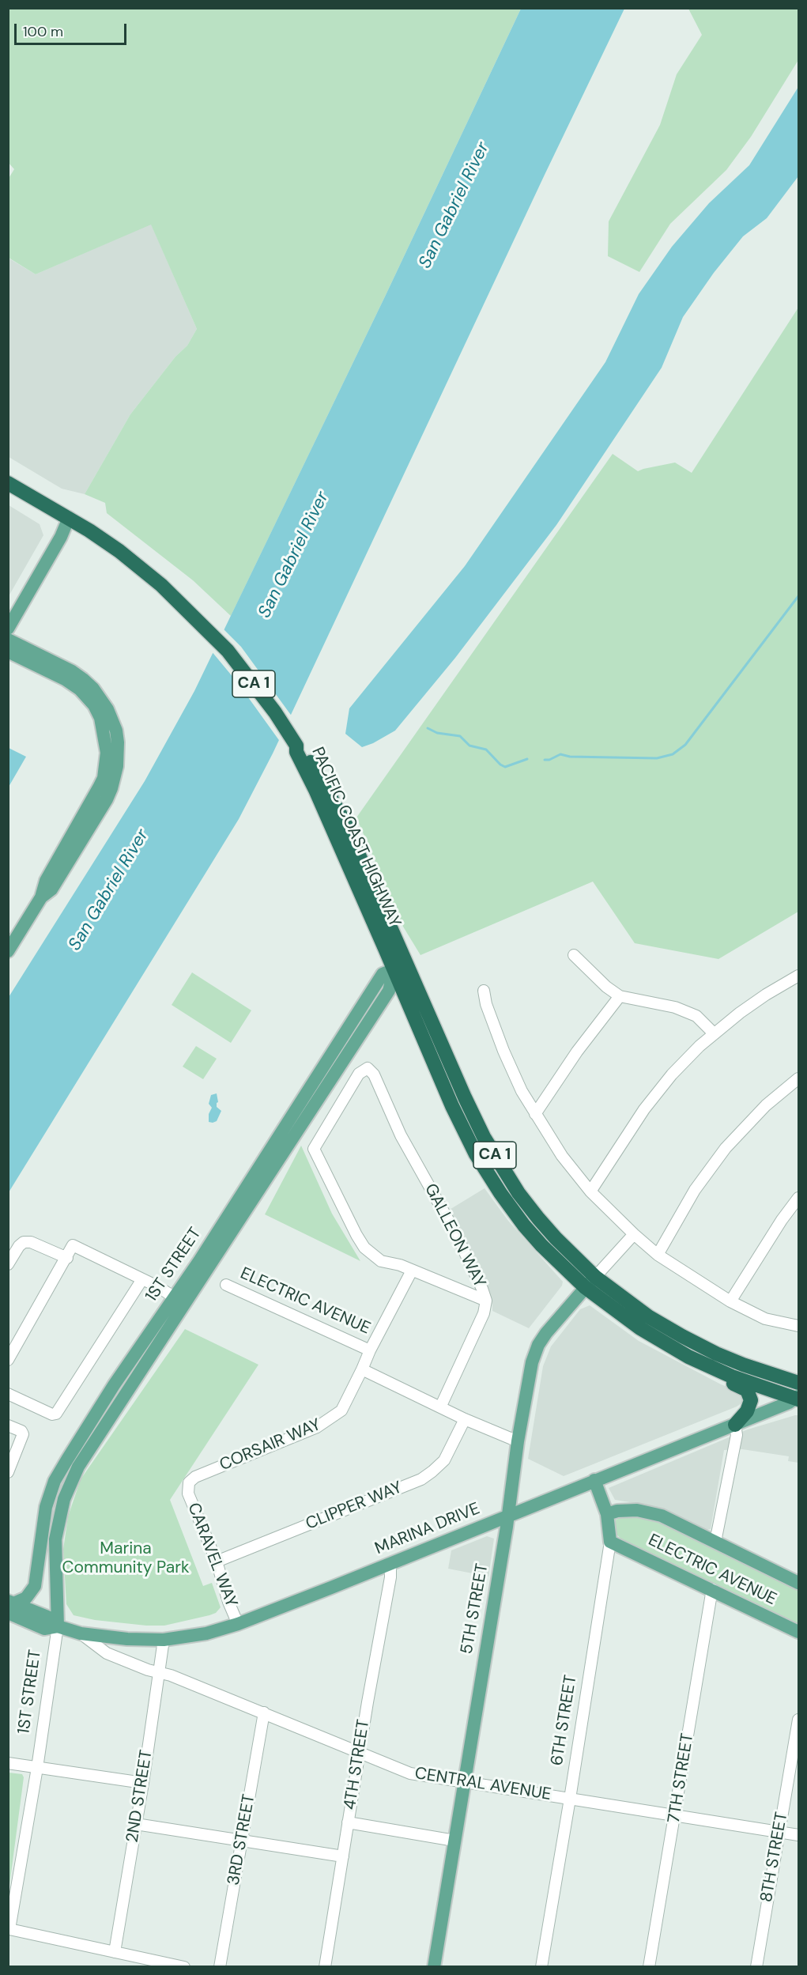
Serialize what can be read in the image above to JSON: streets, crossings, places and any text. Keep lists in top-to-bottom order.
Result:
{
  "streets": {
    "highway": ["CA 1", "PACIFIC COAST HIGHWAY"],
    "main road": [
      "1ST STREET",
      "ELECTRIC AVENUE",
      "MARINA DRIVE",
      "5TH STREET",
      "6TH STREET"
    ],
    "street": [
      "GALLEON WAY",
      "CORSAIR WAY",
      "CLIPPER WAY",
      "CARAVEL WAY",
      "4TH STREET",
      "7TH STREET",
      "CENTRAL AVENUE",
      "2ND STREET",
      "3RD STREET",
      "8TH STREET"
    ]
  },
  "crossings": [
    ["CA 1", "PACIFIC COAST HIGHWAY"],
    ["PACIFIC COAST HIGHWAY", "1ST STREET"],
    ["PACIFIC COAST HIGHWAY", "MARINA DRIVE"],
    ["PACIFIC COAST HIGHWAY", "5TH STREET"],
    ["GALLEON WAY", "CORSAIR WAY"],
    ["1ST STREET", "MARINA DRIVE"],
    ["1ST STREET", "2ND STREET"],
    ["ELECTRIC AVENUE", "CORSAIR WAY"],
    ["ELECTRIC AVENUE", "6TH STREET"],
    ["ELECTRIC AVENUE", "7TH STREET"],
    ["CORSAIR WAY", "CARAVEL WAY"],
    ["CLIPPER WAY", "CARAVEL WAY"],
    ["MARINA DRIVE", "CARAVEL WAY"],
    ["MARINA DRIVE", "5TH STREET"],
    ["MARINA DRIVE", "6TH STREET"],
    ["MARINA DRIVE", "4TH STREET"],
    ["MARINA DRIVE", "CENTRAL AVENUE"],
    ["MARINA DRIVE", "2ND STREET"],
    ["5TH STREET", "CENTRAL AVENUE"],
    ["6TH STREET", "CENTRAL AVENUE"],
    ["4TH STREET", "CENTRAL AVENUE"],
    ["7TH STREET", "CENTRAL AVENUE"],
    ["CENTRAL AVENUE", "2ND STREET"],
    ["CENTRAL AVENUE", "3RD STREET"],
    ["CENTRAL AVENUE", "8TH STREET"]
  ],
  "water": ["San Gabriel River"],
  "parks": ["Marina Community Park"],
  "scale_bar": "100 m"
}
